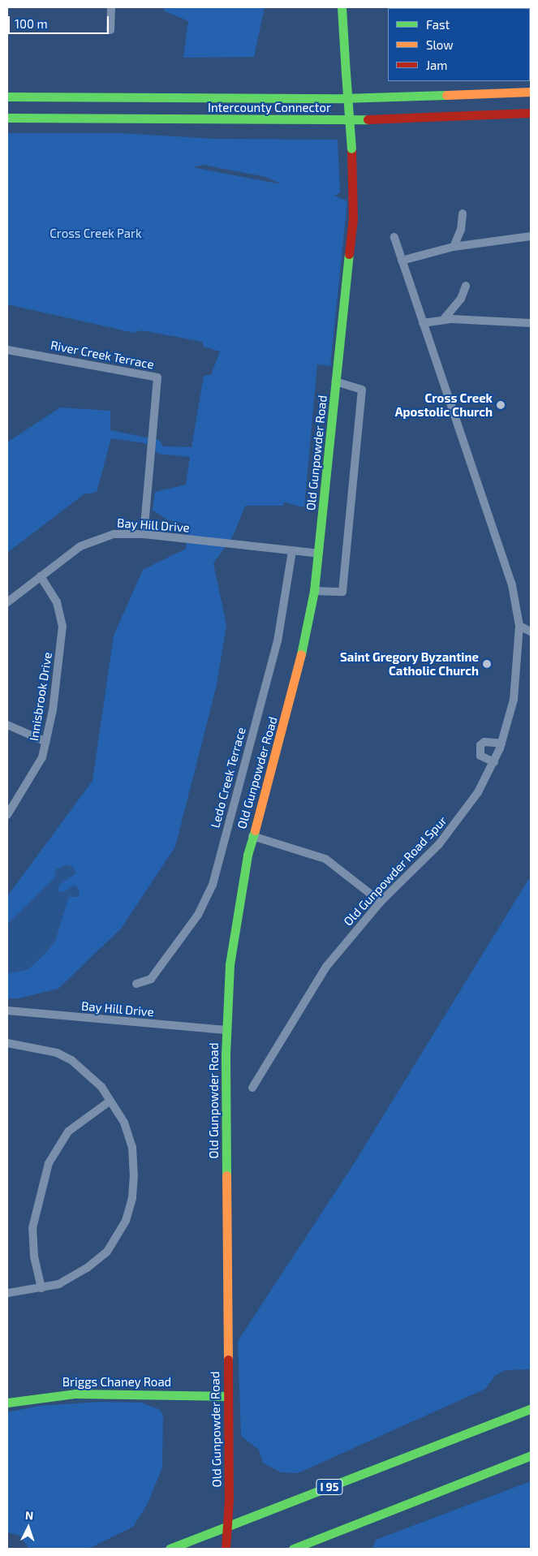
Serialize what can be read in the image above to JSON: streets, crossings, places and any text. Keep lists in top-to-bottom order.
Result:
{
  "streets": {
    "main road": [
      "Intercounty Connector",
      "Old Gunpowder Road",
      "Briggs Chaney Road",
      "I 95"
    ],
    "street": [
      "River Creek Terrace",
      "Bay Hill Drive",
      "Innisbrook Drive",
      "Ledo Creek Terrace",
      "Old Gunpowder Road Spur"
    ]
  },
  "crossings": [
    ["River Creek Terrace", "Bay Hill Drive"],
    ["Old Gunpowder Road", "Bay Hill Drive"],
    ["Old Gunpowder Road", "Briggs Chaney Road"],
    ["Bay Hill Drive", "Innisbrook Drive"],
    ["Bay Hill Drive", "Ledo Creek Terrace"]
  ],
  "parks": ["Cross Creek Park"],
  "places": ["Cross Creek Apostolic Church", "Saint Gregory Byzantine Catholic Church"],
  "legend": ["Fast", "Slow", "Jam"],
  "scale_bar": "100 m",
  "north": "top"
}
